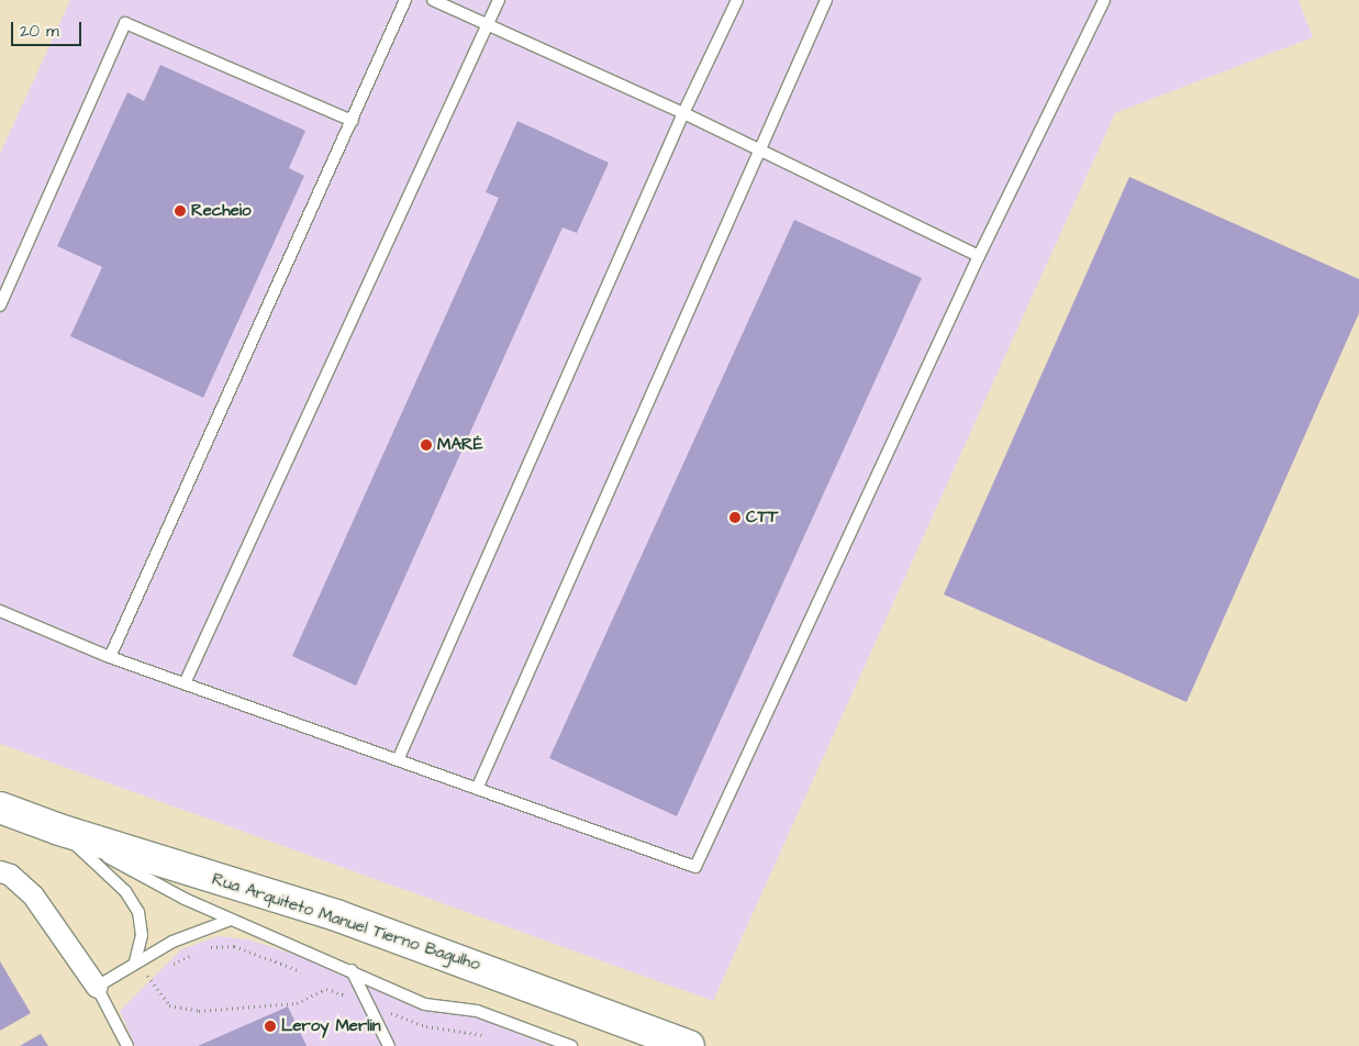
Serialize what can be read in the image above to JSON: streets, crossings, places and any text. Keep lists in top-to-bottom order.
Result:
{
  "streets": {
    "main road": ["Rua Arquiteto Manuel Tierno Bagulho"]
  },
  "places": [
    "Recheio",
    "MARÉ",
    "CTT",
    "Leroy Merlin"
  ],
  "scale_bar": "20 m"
}
